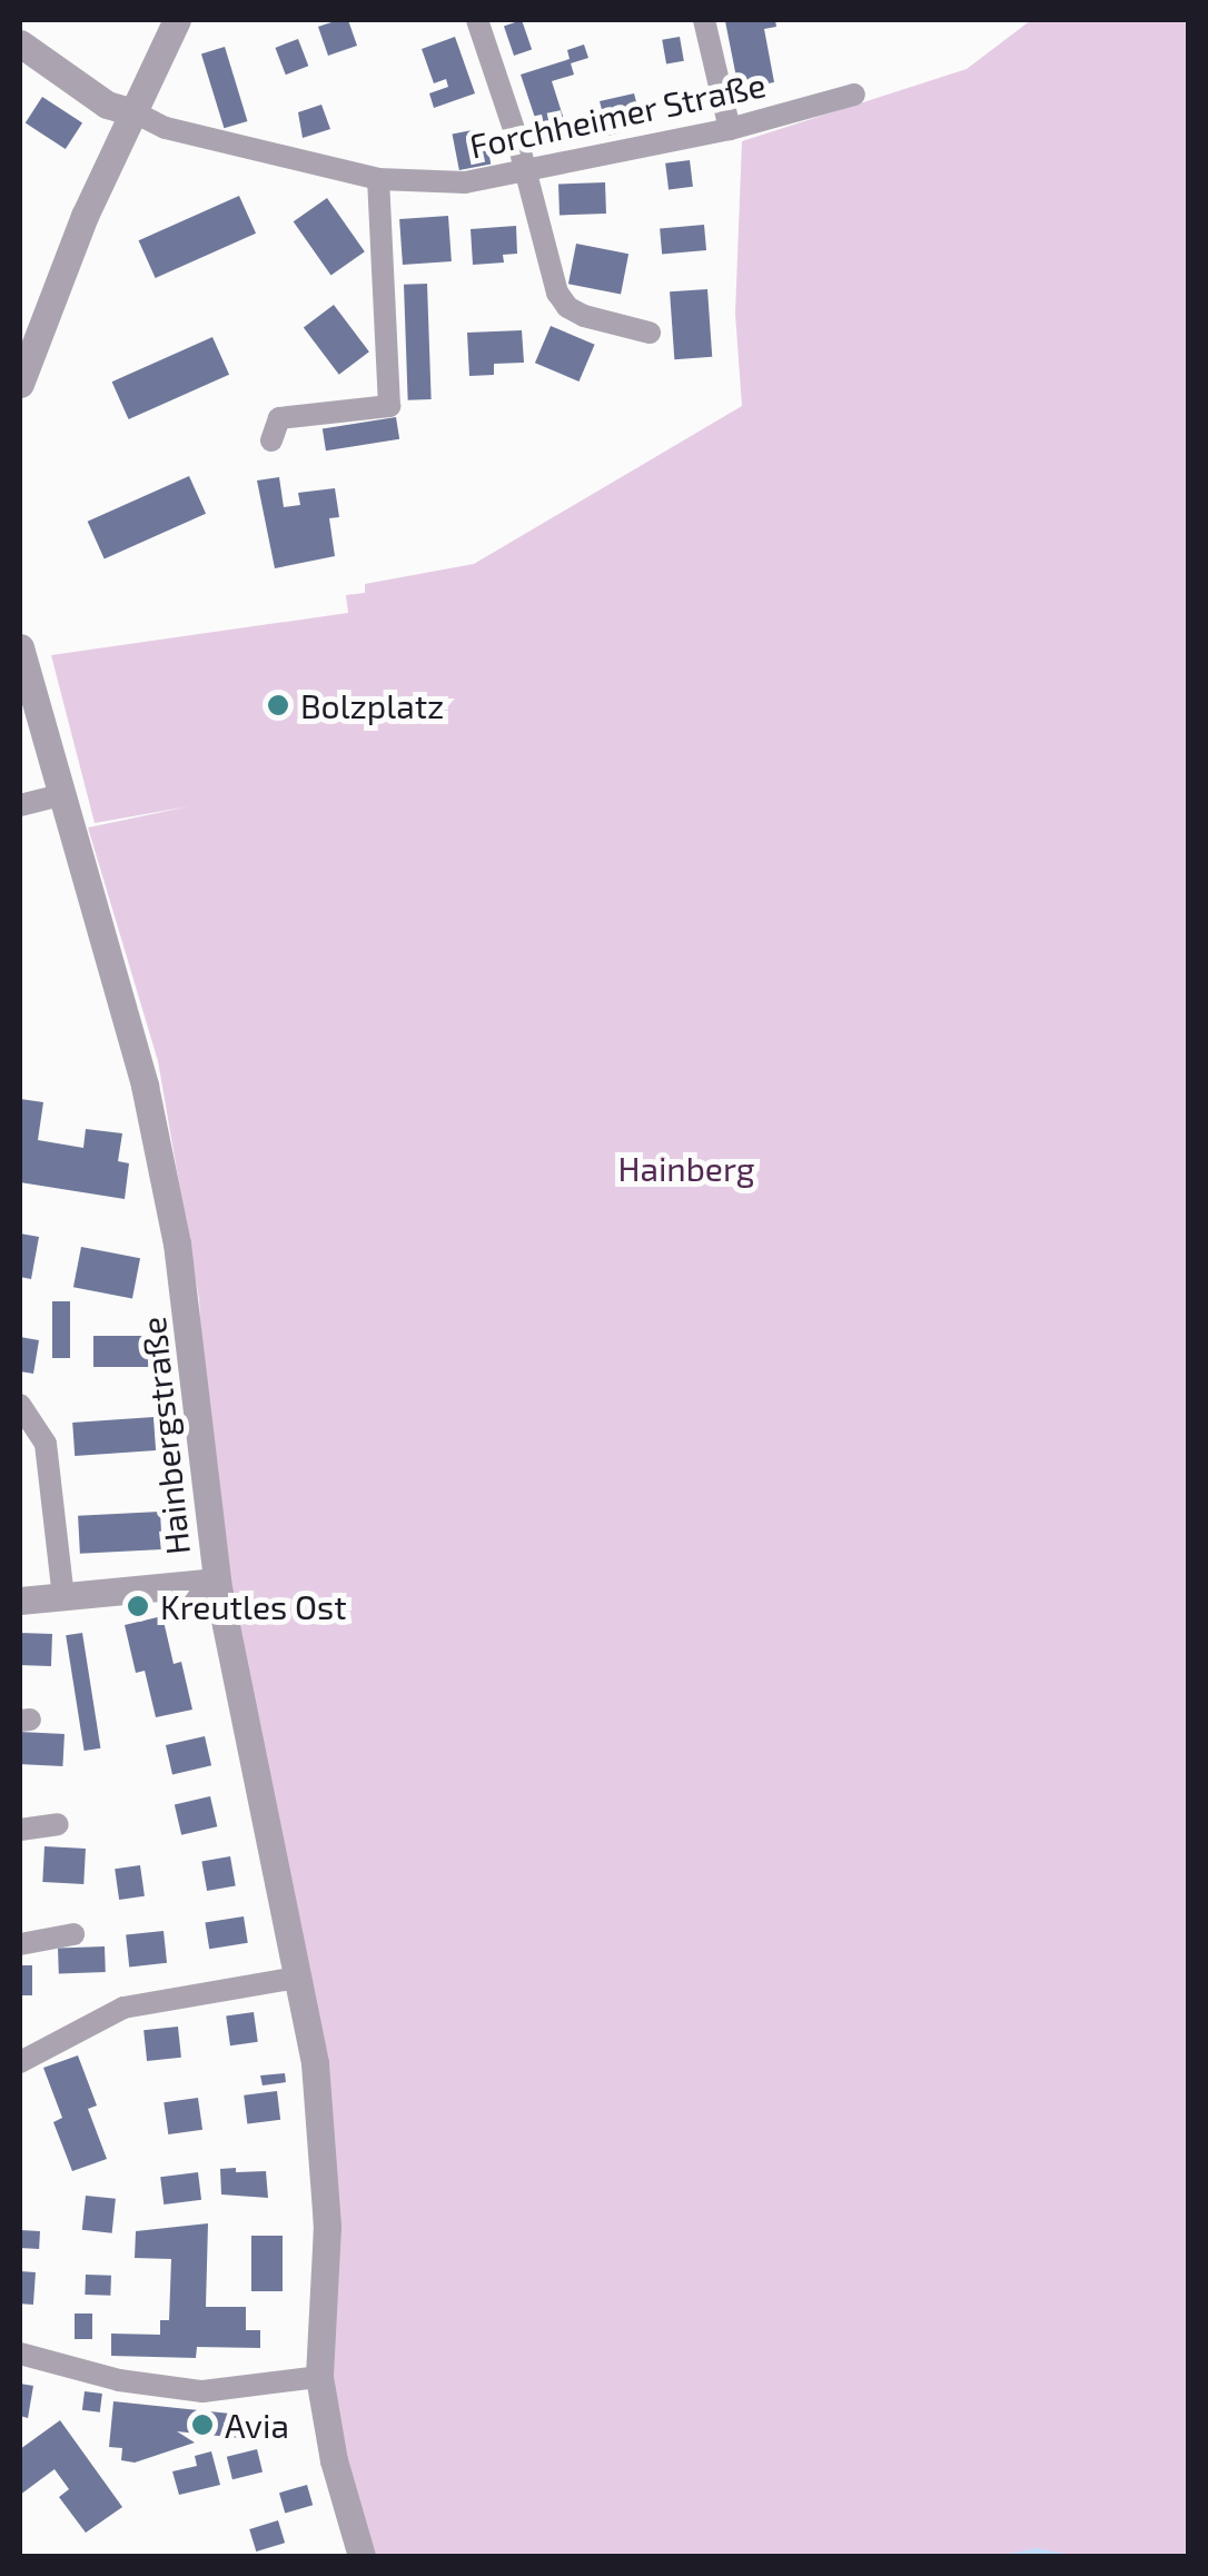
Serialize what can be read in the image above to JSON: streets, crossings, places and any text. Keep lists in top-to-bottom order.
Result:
{
  "streets": {
    "street": ["Forchheimer Straße", "Hainbergstraße"]
  },
  "parks": ["Hainberg"],
  "places": ["Bolzplatz", "Kreutles Ost", "Avia"]
}
